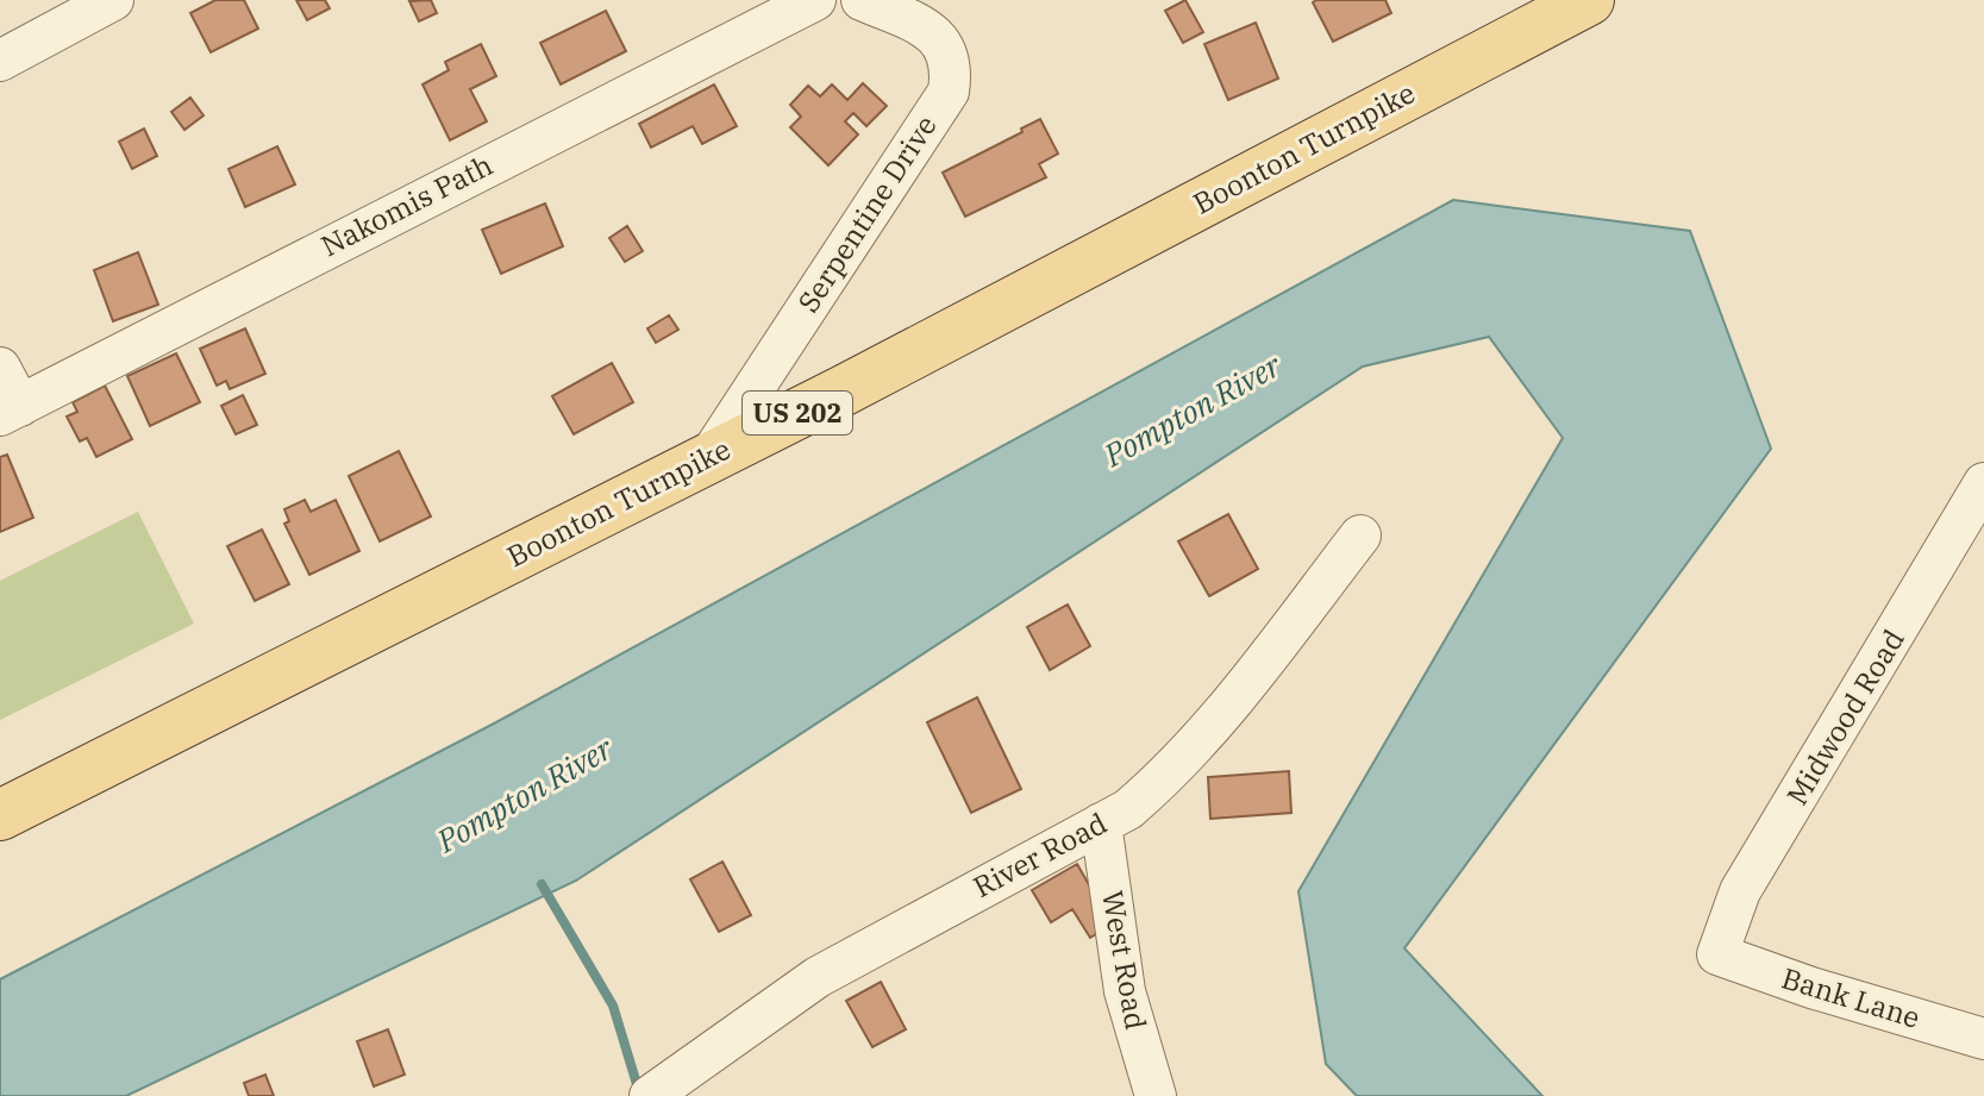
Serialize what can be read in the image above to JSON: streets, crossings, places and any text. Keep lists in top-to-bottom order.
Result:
{
  "streets": {
    "main road": ["Boonton Turnpike", "US 202"],
    "street": [
      "Nakomis Path",
      "Serpentine Drive",
      "Midwood Road",
      "River Road",
      "West Road",
      "Bank Lane"
    ]
  },
  "crossings": [
    ["Boonton Turnpike", "Serpentine Drive"],
    ["Midwood Road", "Bank Lane"],
    ["River Road", "West Road"]
  ],
  "water": ["Pompton River"]
}
